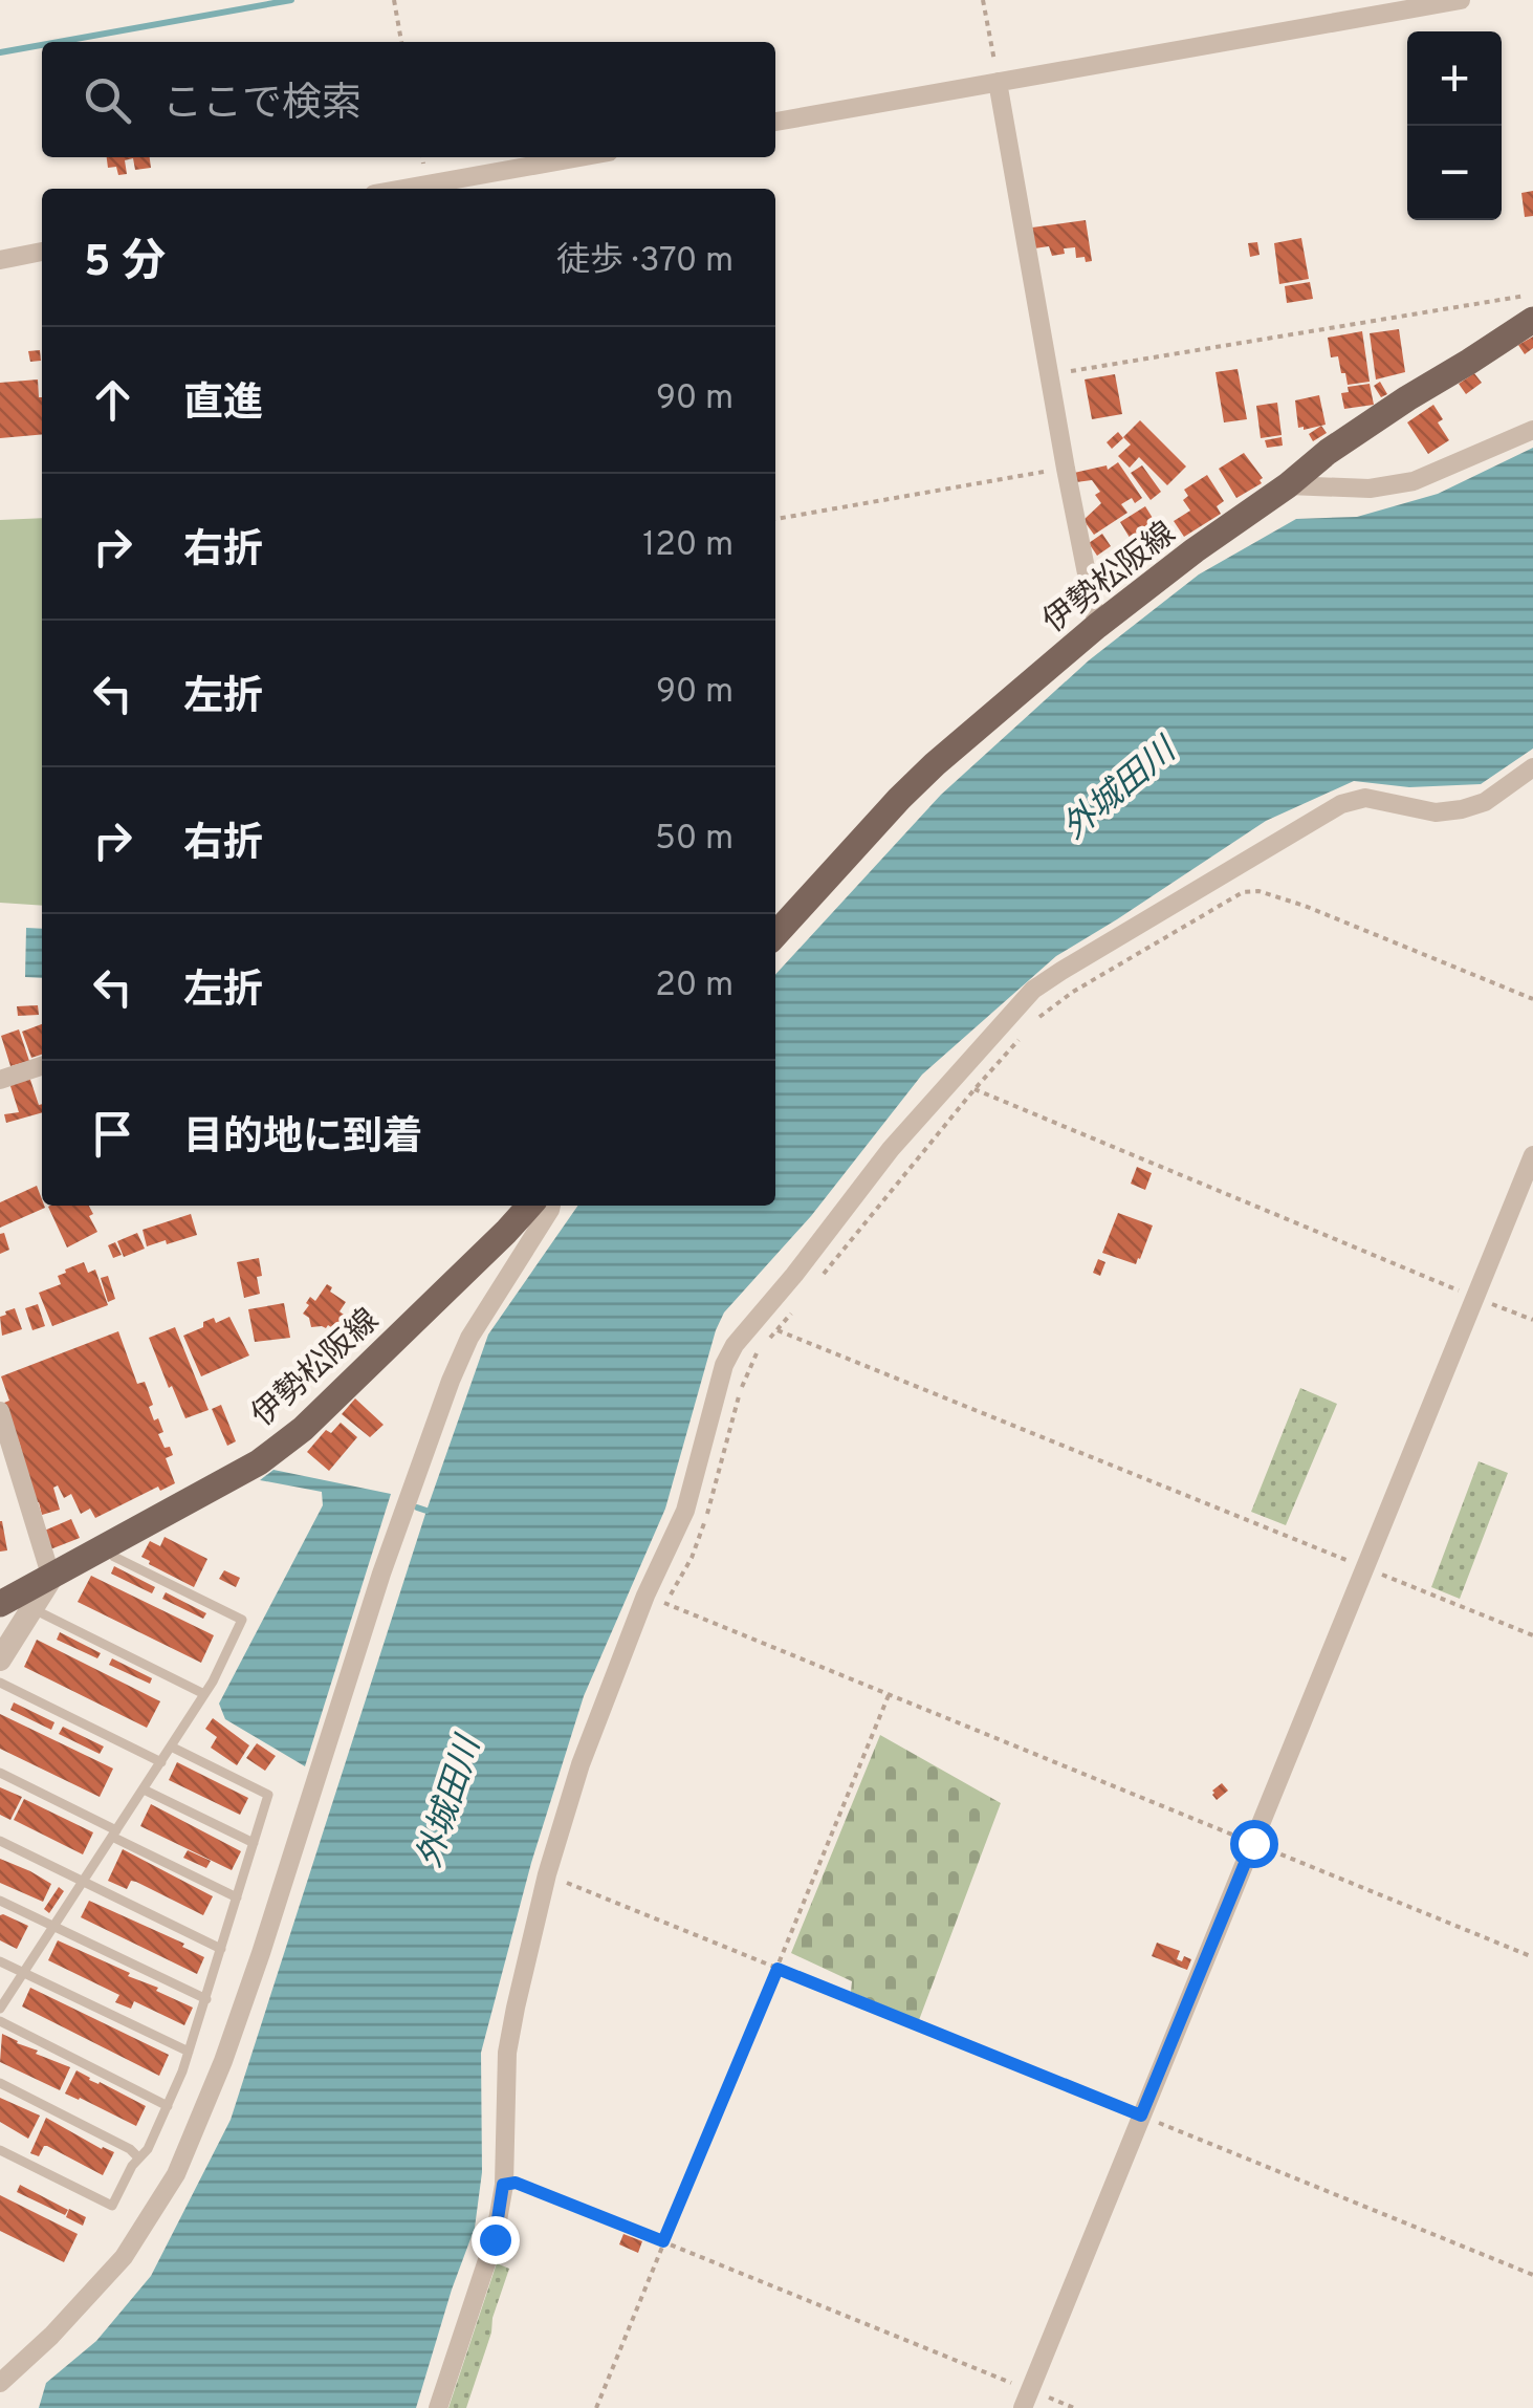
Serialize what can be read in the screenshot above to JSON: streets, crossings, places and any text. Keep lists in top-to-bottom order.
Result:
{
  "streets": {
    "main road": ["伊勢松阪線"]
  },
  "water": ["外城田川"],
  "page": {
    "map_buttons": ["+", "−"],
    "search": "ここで検索",
    "heading": ["5 分", "徒歩 · 370 m"],
    "list": [
      ["直進", "90 m"],
      ["右折", "120 m"],
      ["左折", "90 m"],
      ["右折", "50 m"],
      ["左折", "20 m"],
      "目的地に到着"
    ]
  }
}
